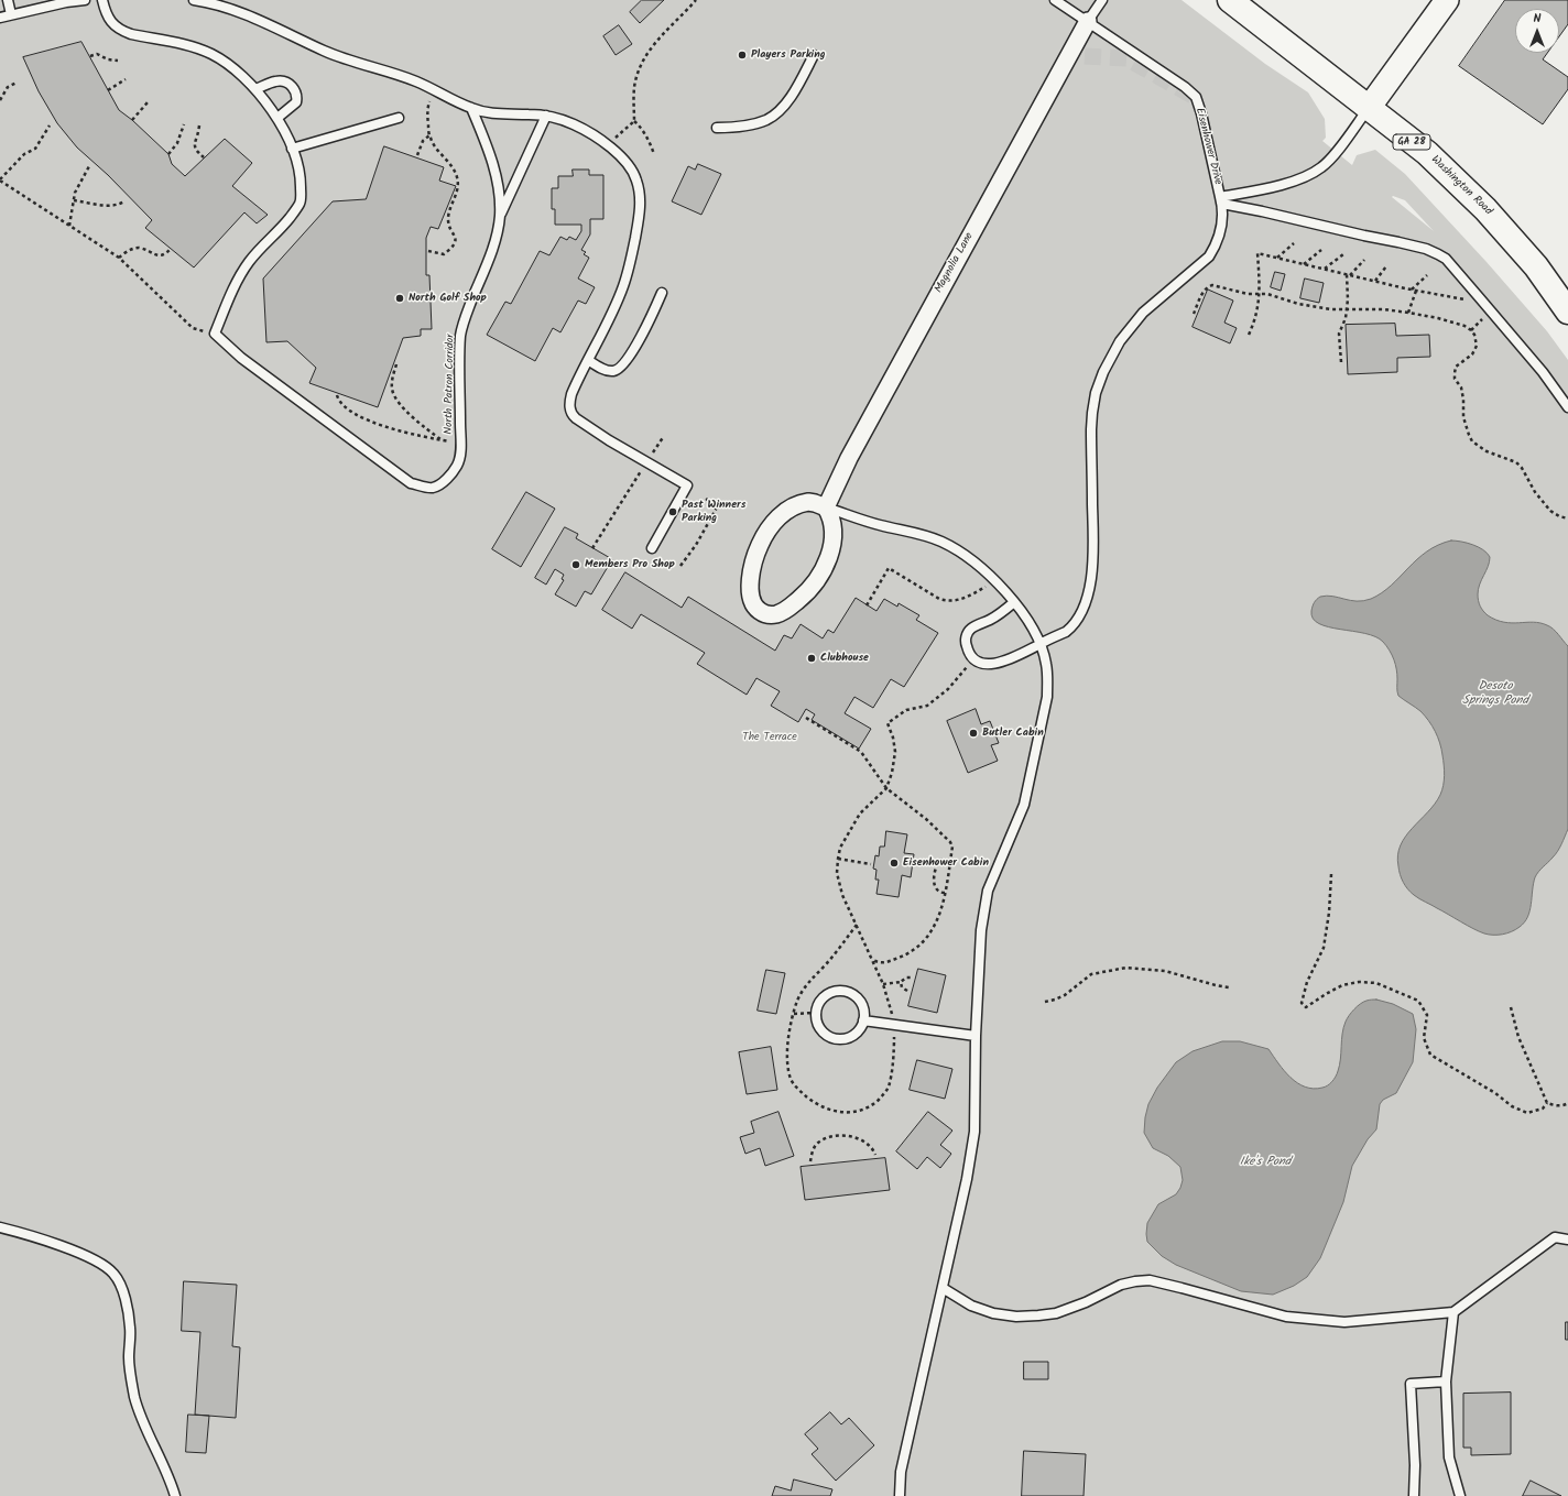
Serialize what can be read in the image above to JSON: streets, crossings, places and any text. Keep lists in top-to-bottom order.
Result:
{
  "streets": {
    "main road": ["GA 28", "Washington Road"],
    "street": ["Eisenhower Drive", "Magnolia Lane"],
    "lane": ["North Patron Corridor"]
  },
  "crossings": [
    ["Eisenhower Drive", "Washington Road"],
    ["Eisenhower Drive", "Magnolia Lane"]
  ],
  "water": ["Desoto Springs Pond", "Ike's Pond"],
  "parks": ["The Terrace"],
  "places": [
    "Players Parking",
    "North Golf Shop",
    "Past Winners Parking",
    "Members Pro Shop",
    "Clubhouse",
    "Butler Cabin",
    "Eisenhower Cabin"
  ],
  "north": "top"
}
